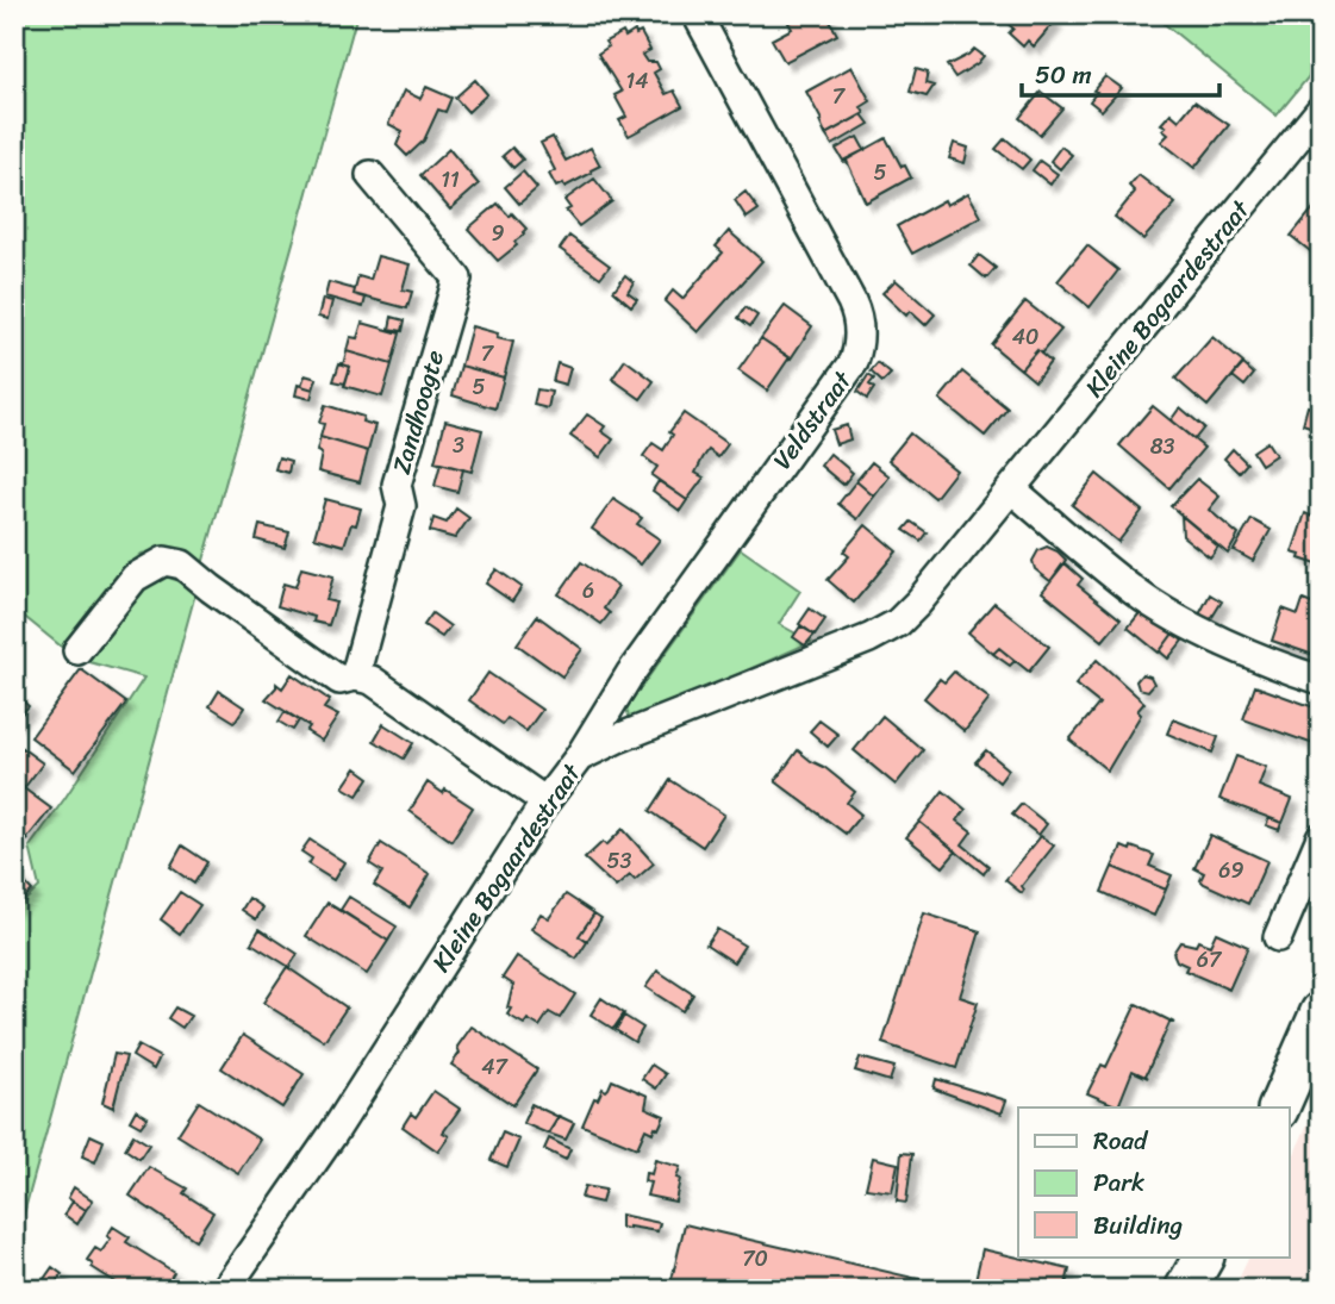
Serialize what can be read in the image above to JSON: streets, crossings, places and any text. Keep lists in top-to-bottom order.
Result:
{
  "streets": {
    "street": ["Kleine Bogaardestraat", "Zandhoogte", "Veldstraat"]
  },
  "crossings": [
    ["Kleine Bogaardestraat", "Veldstraat"]
  ],
  "house_numbers": [
    "14",
    "7",
    "5",
    "11",
    "9",
    "40",
    "7",
    "5",
    "3",
    "83",
    "6",
    "53",
    "69",
    "67",
    "47",
    "70"
  ],
  "legend": ["Road", "Park", "Building"],
  "scale_bar": "50 m"
}
